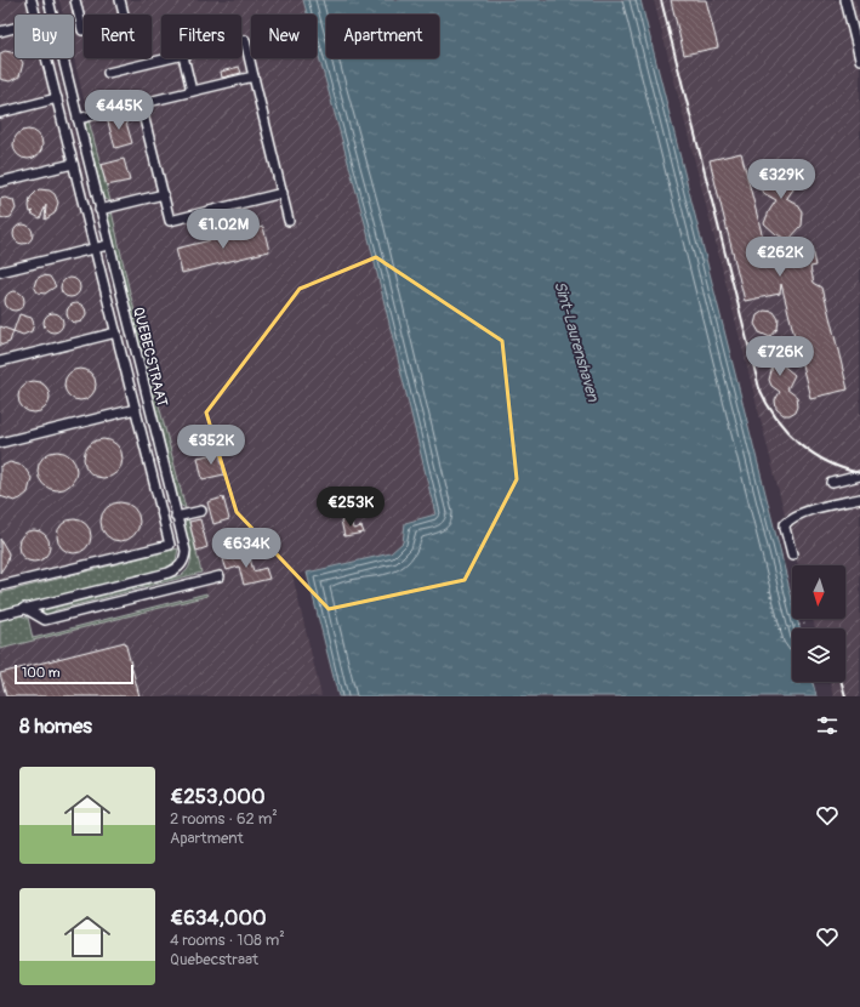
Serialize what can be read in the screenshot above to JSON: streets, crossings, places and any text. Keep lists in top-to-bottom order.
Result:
{
  "streets": {
    "street": ["QUEBECSTRAAT"]
  },
  "water": ["Sint-Laurenshaven"],
  "scale_bar": "100 m",
  "north": "bottom",
  "page": {
    "chip": [
      "Buy",
      "Rent",
      "Filters",
      "New",
      "Apartment"
    ],
    "price": [
      "€445K",
      "€329K",
      "€1.02M",
      "€262K",
      "€726K",
      "€352K",
      "€253K",
      "€634K"
    ],
    "scale": "100 m",
    "heading": "8 homes",
    "list": [
      {
        "name": "€253,000",
        "note": "2 rooms · 62 m² · Apartment"
      },
      {
        "name": "€634,000",
        "note": "4 rooms · 108 m² · Quebecstraat"
      }
    ]
  }
}
